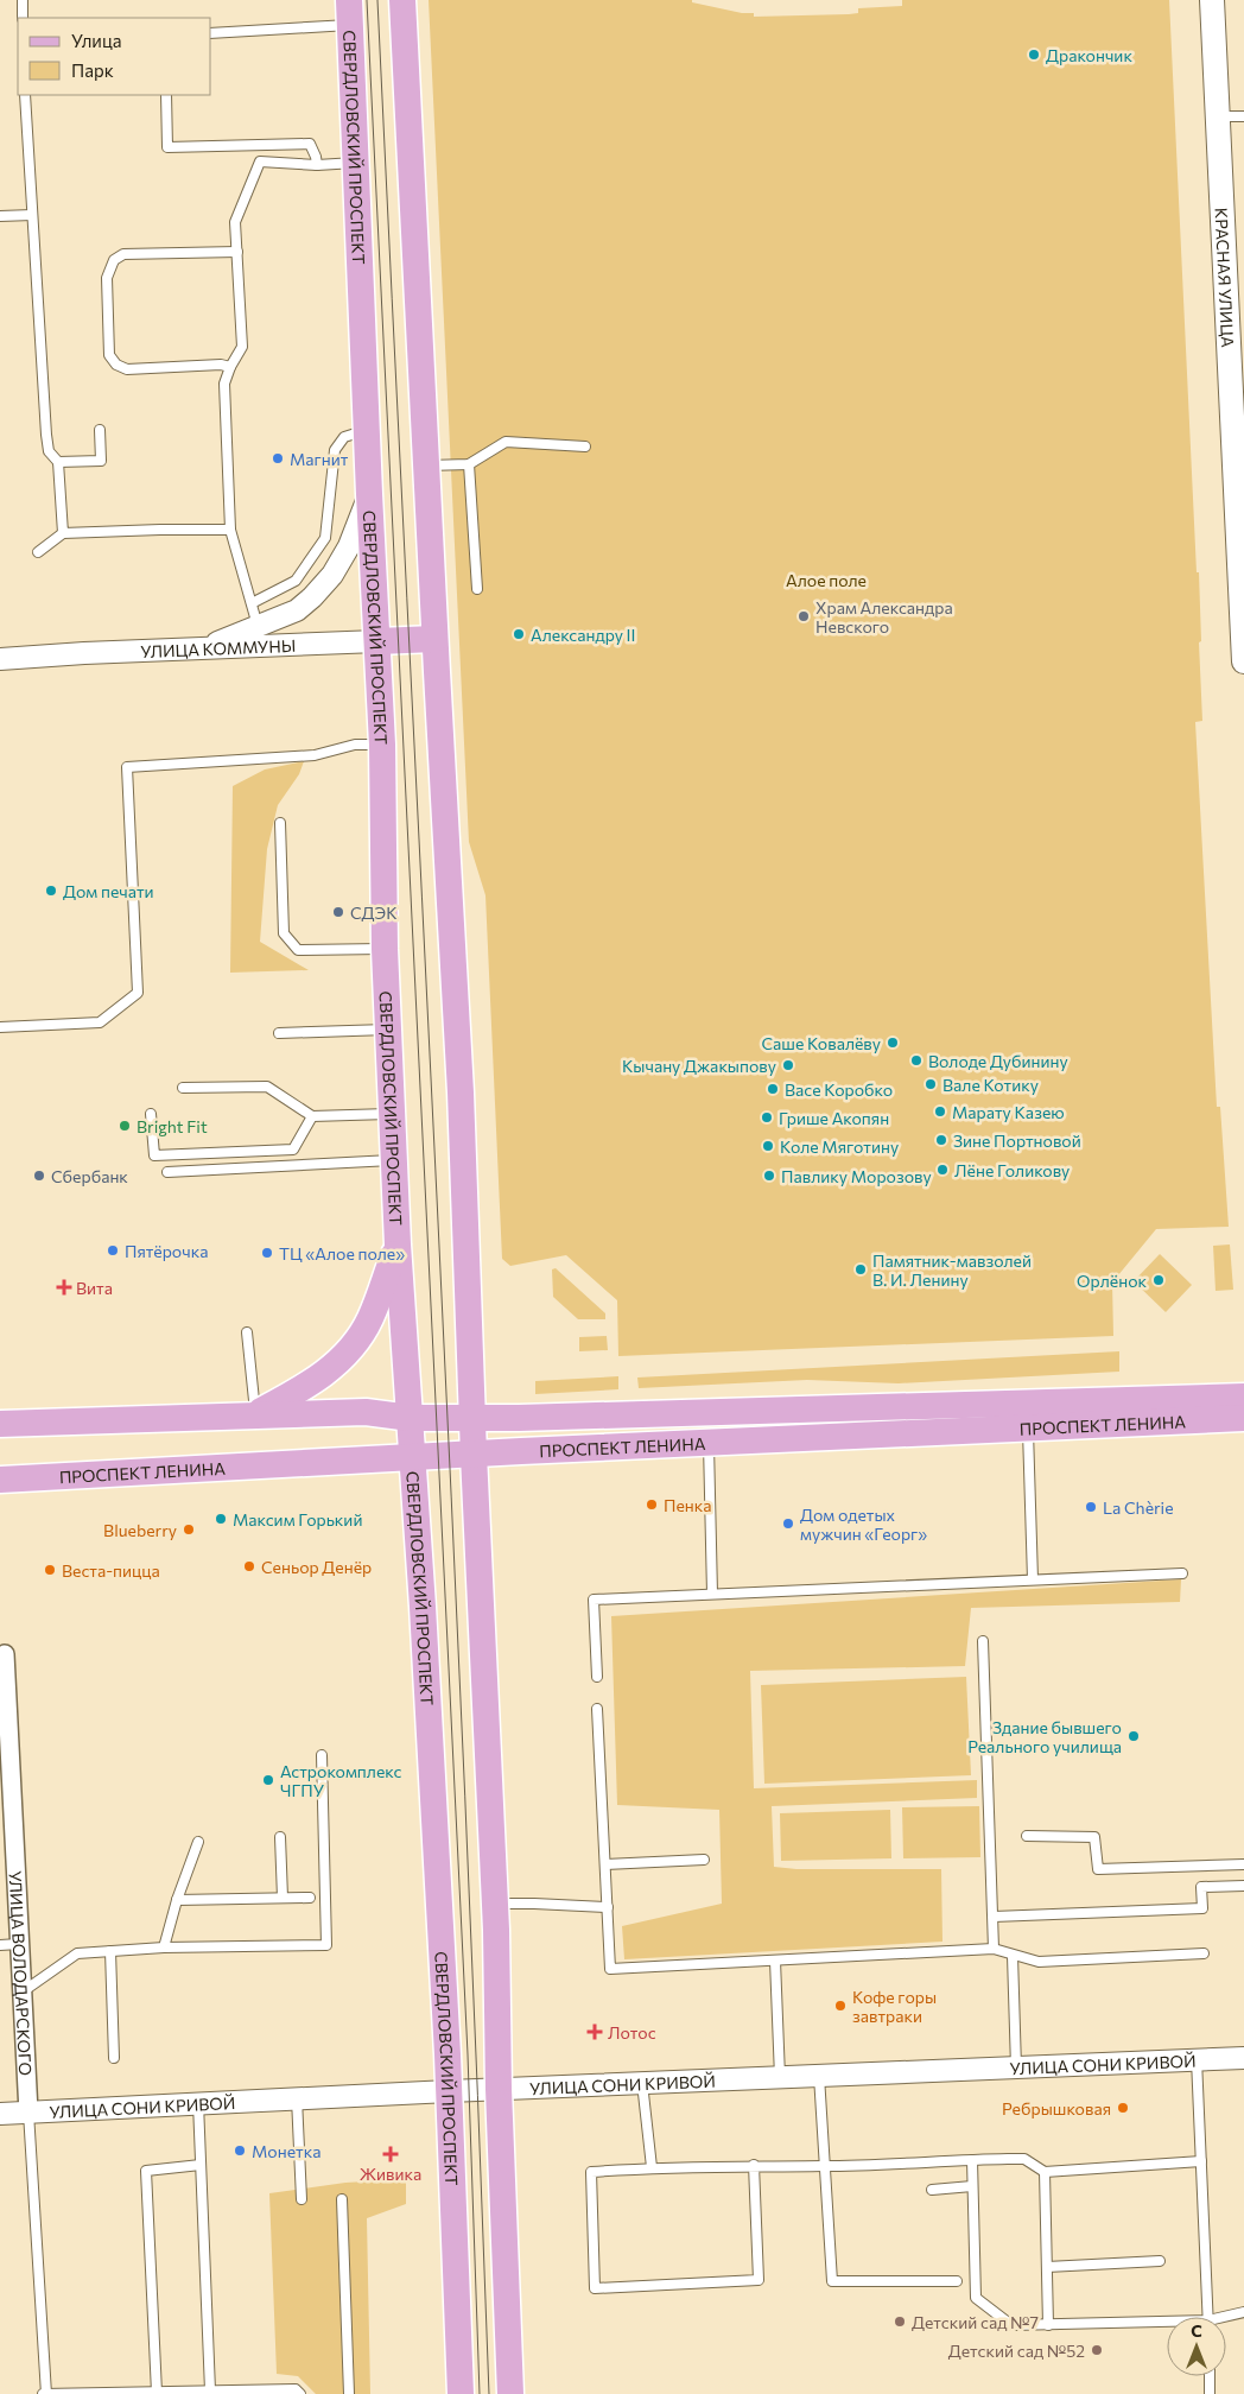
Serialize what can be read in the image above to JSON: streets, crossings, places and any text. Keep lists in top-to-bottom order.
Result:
{
  "streets": {
    "main road": [
      "СВЕРДЛОВСКИЙ ПРОСПЕКТ",
      "КРАСНАЯ УЛИЦА",
      "УЛИЦА КОММУНЫ",
      "ПРОСПЕКТ ЛЕНИНА"
    ],
    "street": ["УЛИЦА ВОЛОДАРСКОГО", "УЛИЦА СОНИ КРИВОЙ"]
  },
  "crossings": [
    ["СВЕРДЛОВСКИЙ ПРОСПЕКТ", "УЛИЦА КОММУНЫ"],
    ["СВЕРДЛОВСКИЙ ПРОСПЕКТ", "ПРОСПЕКТ ЛЕНИНА"],
    ["СВЕРДЛОВСКИЙ ПРОСПЕКТ", "УЛИЦА СОНИ КРИВОЙ"],
    ["УЛИЦА ВОЛОДАРСКОГО", "УЛИЦА СОНИ КРИВОЙ"]
  ],
  "parks": ["Алое поле"],
  "places": {
    "other": [
      "Дракончик",
      "Магнит",
      "Храм Александра Невского",
      "Александру II",
      "Дом печати",
      "СДЭК",
      "Саше Ковалёву",
      "Володе Дубинину",
      "Кычану Джакыпову",
      "Вале Котику",
      "Васе Коробко",
      "Марату Казею",
      "Грише Акопян",
      "Bright Fit",
      "Зине Портновой",
      "Коле Мяготину",
      "Лёне Голикову",
      "Сбербанк",
      "Павлику Морозову",
      "Пятёрочка",
      "ТЦ «Алое поле»",
      "Памятник-мавзолей В. И. Ленину",
      "Орлёнок",
      "Пенка",
      "La Chèrie",
      "Максим Горький",
      "Дом одетых мужчин «Георг»",
      "Blueberry",
      "Сеньор Денёр",
      "Веста-пицца",
      "Здание бывшего Реального училища",
      "Астрокомплекс ЧГПУ",
      "Кофе горы завтраки",
      "Ребрышковая",
      "Монетка",
      "Детский сад №7",
      "Детский сад №52"
    ],
    "health": ["Вита", "Лотос", "Живика"]
  },
  "legend": ["Улица", "Парк"],
  "north": "top"
}
